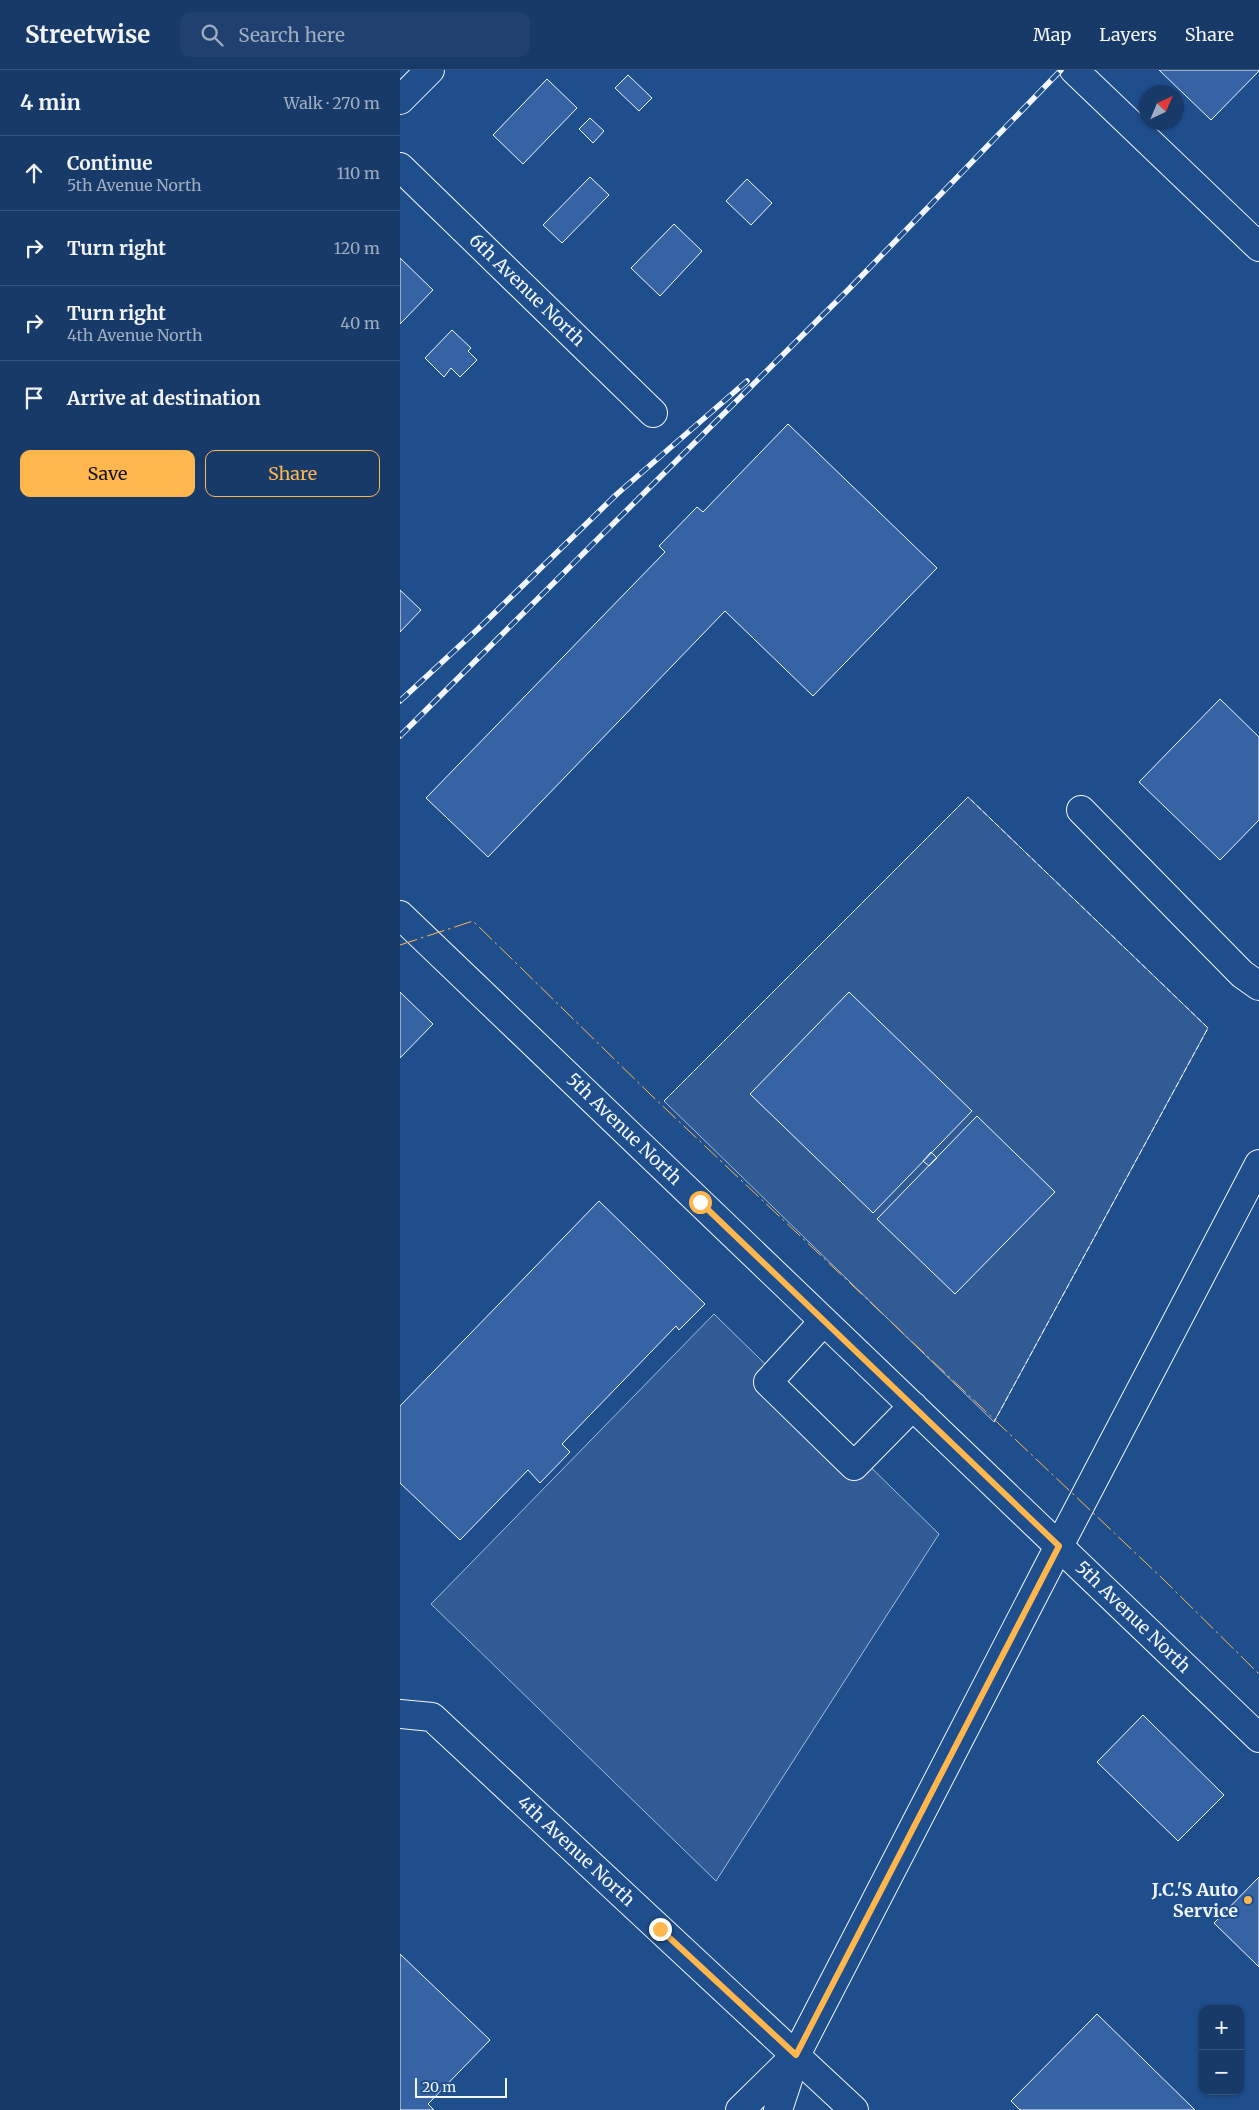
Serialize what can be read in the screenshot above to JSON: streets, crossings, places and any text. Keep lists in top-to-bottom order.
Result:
{
  "streets": {
    "street": ["6th Avenue North", "5th Avenue North", "4th Avenue North"]
  },
  "places": ["J.C.'S Auto Service"],
  "scale_bar": "20 m",
  "north": "top right",
  "page": {
    "header": "Streetwise",
    "search": "Search here",
    "nav": ["Map", "Layers", "Share"],
    "heading": ["4 min", "Walk · 270 m"],
    "list": [
      ["Continue", "5th Avenue North", "110 m"],
      ["Turn right", "120 m"],
      ["Turn right", "4th Avenue North", "40 m"],
      "Arrive at destination"
    ],
    "buttons": ["Save", "Share"],
    "map_buttons": ["+", "−"],
    "scale": "20 m"
  }
}
